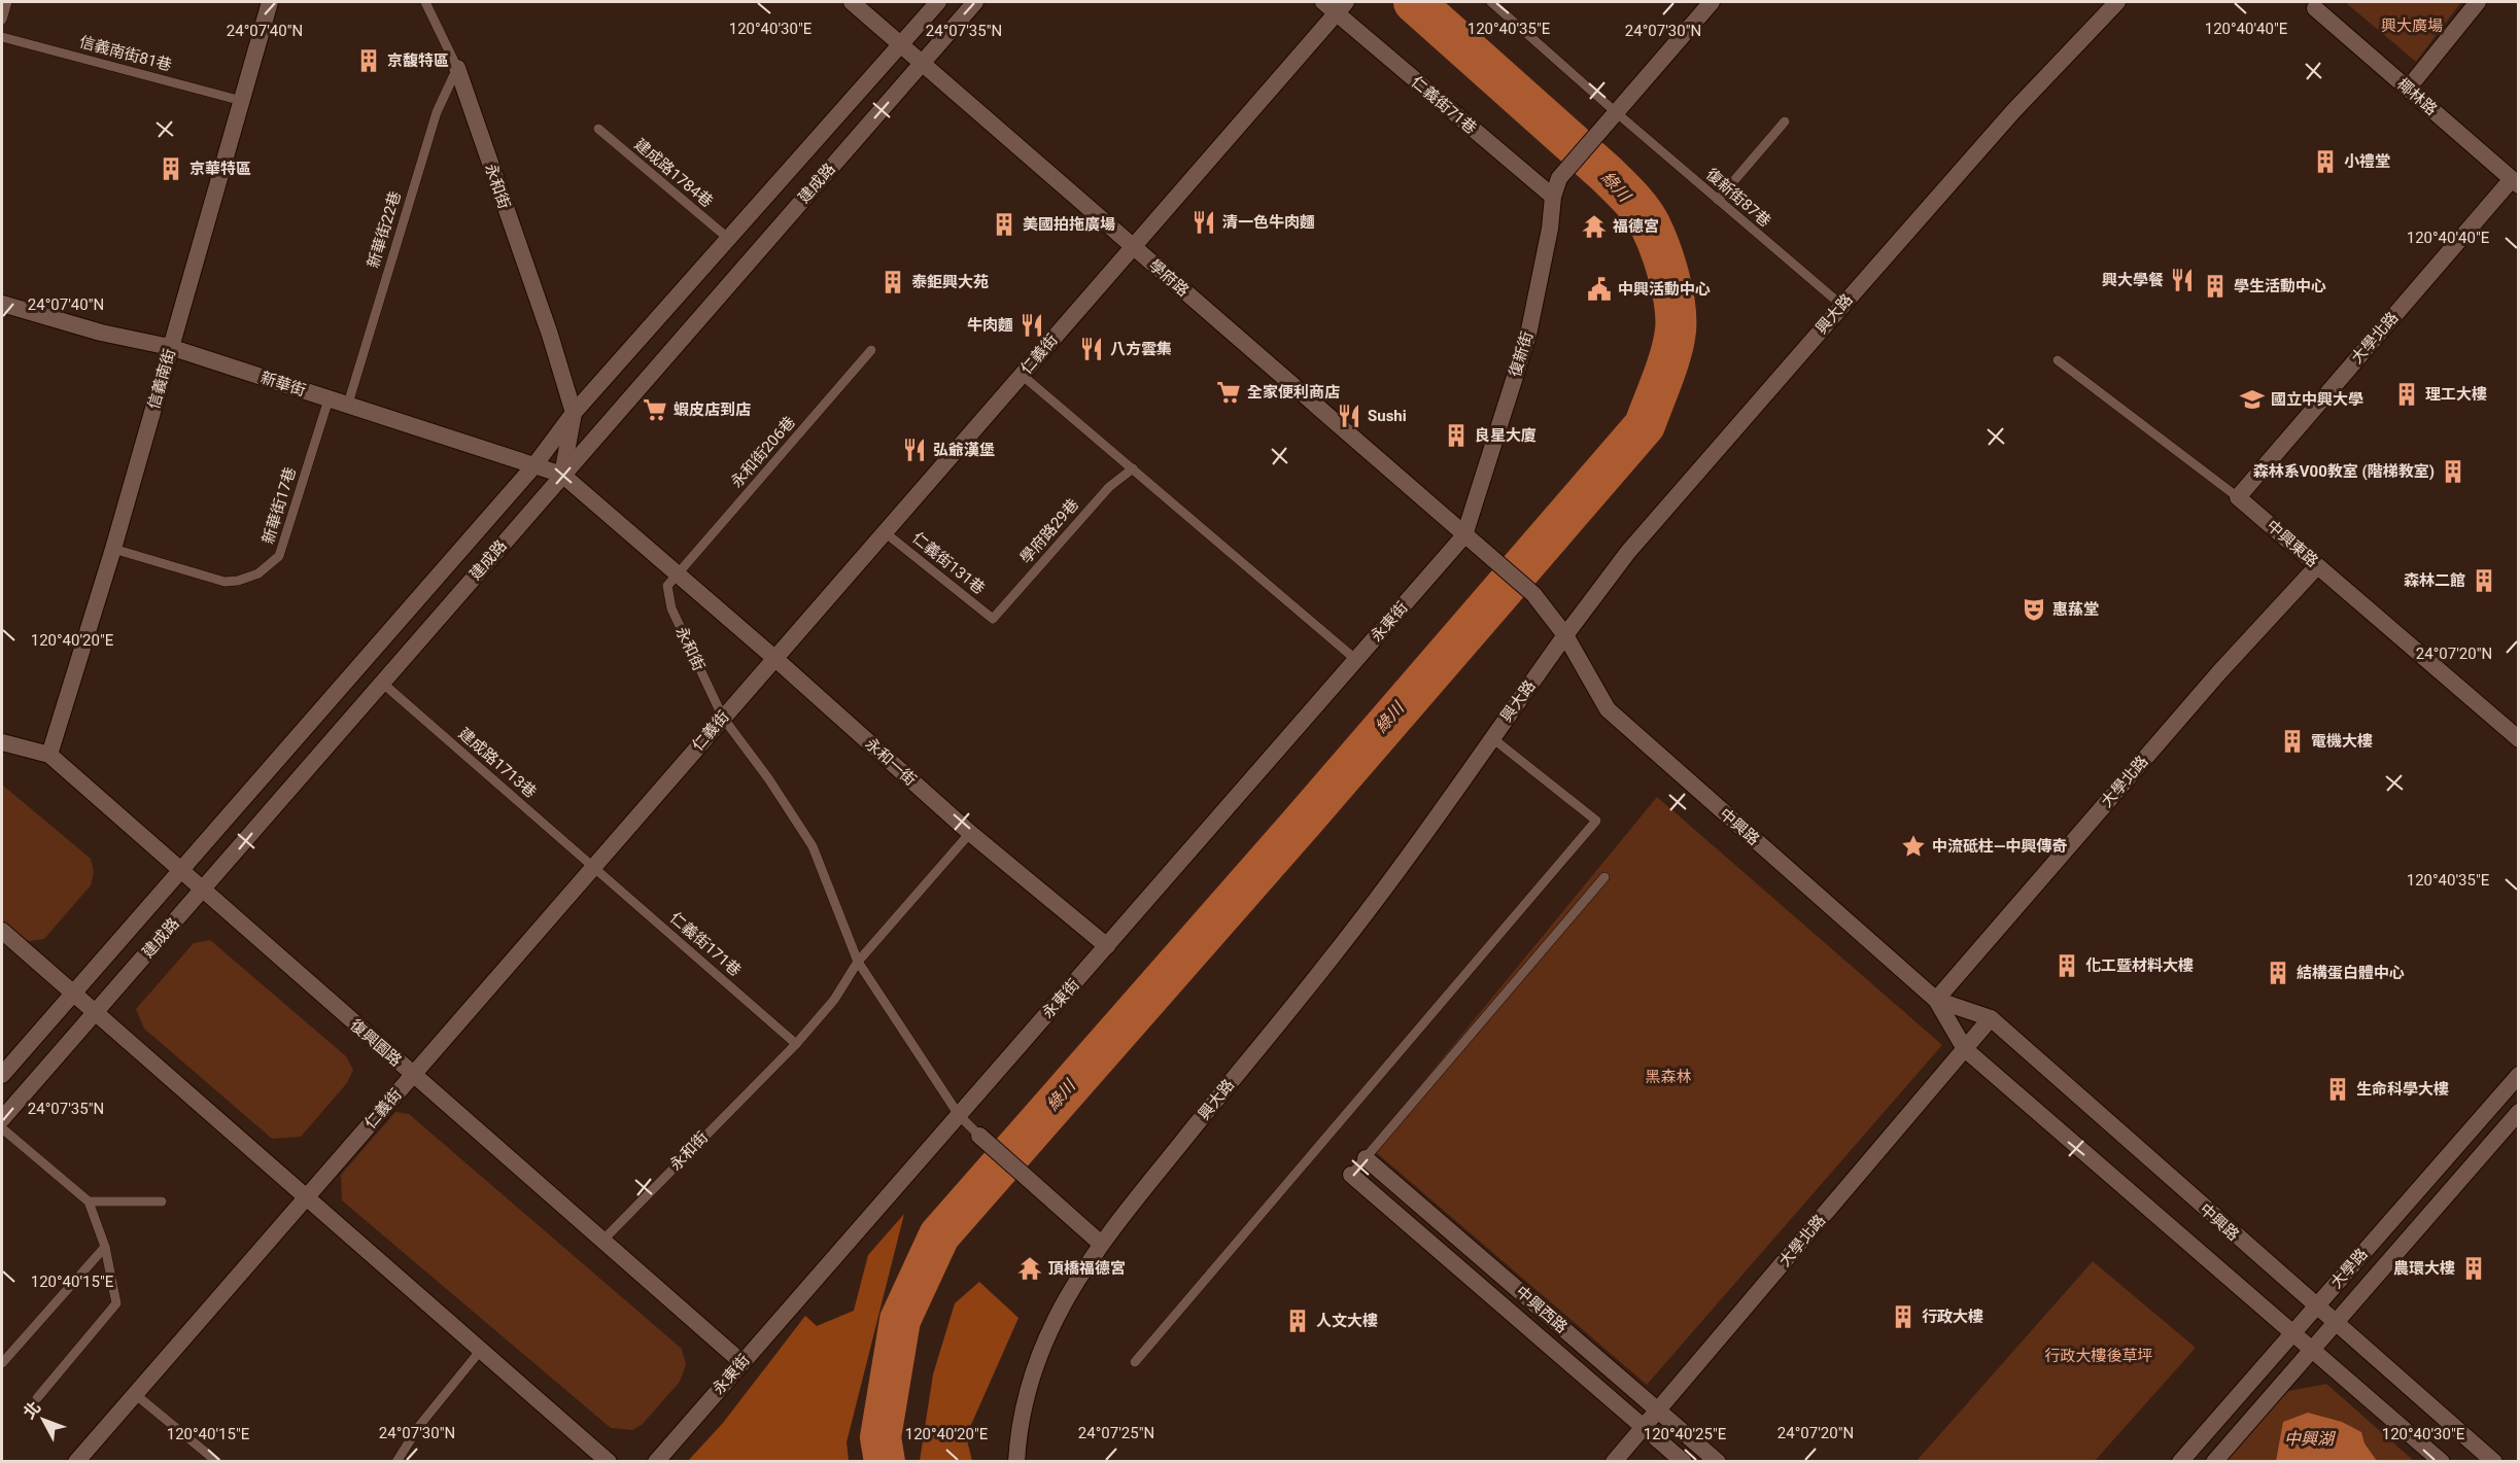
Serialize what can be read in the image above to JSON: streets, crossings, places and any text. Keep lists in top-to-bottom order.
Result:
{
  "streets": {
    "street": [
      "椰林路",
      "仁義街71巷",
      "建成路",
      "永和街",
      "學府路",
      "興大路",
      "大學北路",
      "仁義街",
      "復新街",
      "信義南街",
      "新華街",
      "中興東路",
      "永東街",
      "永和一街",
      "中興路",
      "復興園路",
      "大學路",
      "中興西路"
    ],
    "lane": [
      "信義南街81巷",
      "建成路1784巷",
      "復新街87巷",
      "新華街22巷",
      "永和街206巷",
      "新華街17巷",
      "學府路29巷",
      "仁義街131巷",
      "建成路1713巷",
      "仁義街171巷"
    ]
  },
  "crossings": [
    ["信義南街81巷", "信義南街"],
    ["椰林路", "大學北路"],
    ["仁義街71巷", "仁義街"],
    ["仁義街71巷", "復新街"],
    ["建成路1784巷", "建成路"],
    ["建成路", "永和街"],
    ["建成路", "學府路"],
    ["建成路", "新華街"],
    ["建成路", "建成路1713巷"],
    ["建成路", "復興園路"],
    ["永和街", "新華街22巷"],
    ["永和街", "仁義街"],
    ["永和街", "新華街"],
    ["永和街", "永和街206巷"],
    ["永和街", "永和一街"],
    ["永和街", "仁義街171巷"],
    ["永和街", "復興園路"],
    ["復新街87巷", "興大路"],
    ["復新街87巷", "復新街"],
    ["新華街22巷", "新華街"],
    ["學府路", "興大路"],
    ["學府路", "仁義街"],
    ["學府路", "復新街"],
    ["學府路", "永東街"],
    ["學府路", "中興路"],
    ["興大路", "中興路"],
    ["大學北路", "中興東路"],
    ["大學北路", "中興路"],
    ["大學北路", "中興西路"],
    ["仁義街", "仁義街131巷"],
    ["仁義街", "永和一街"],
    ["仁義街", "建成路1713巷"],
    ["仁義街", "仁義街171巷"],
    ["仁義街", "復興園路"],
    ["復新街", "永東街"],
    ["信義南街", "新華街"],
    ["信義南街", "新華街17巷"],
    ["信義南街", "復興園路"],
    ["新華街", "新華街17巷"],
    ["永和街206巷", "永和一街"],
    ["學府路29巷", "仁義街131巷"],
    ["永東街", "永和一街"],
    ["永東街", "復興園路"],
    ["建成路1713巷", "仁義街171巷"],
    ["中興路", "大學路"]
  ],
  "water": ["綠川", "中興湖"],
  "parks": ["興大廣場", "黑森林", "行政大樓後草坪"],
  "places": {
    "building": [
      "京馥特區",
      "小禮堂",
      "京華特區",
      "美國拍拖廣場",
      "泰鉅興大苑",
      "學生活動中心",
      "理工大樓",
      "良星大廈",
      "森林系V00教室 (階梯教室)",
      "森林二館",
      "電機大樓",
      "化工暨材料大樓",
      "結構蛋白體中心",
      "生命科學大樓",
      "農環大樓",
      "行政大樓",
      "人文大樓"
    ],
    "restaurant": [
      "清一色牛肉麵",
      "興大學餐",
      "牛肉麵",
      "八方雲集",
      "Sushi",
      "弘爺漢堡"
    ],
    "temple": ["福德宮", "頂橋福德宮"],
    "public building": ["中興活動中心"],
    "supermarket": ["全家便利商店", "蝦皮店到店"],
    "school or university": ["國立中興大學"],
    "theatre": ["惠蓀堂"],
    "place": ["中流砥柱—中興傳奇"]
  },
  "north": "top left",
  "coordinates": [
    "120°40'30\"E",
    "120°40'40\"E",
    "120°40'35\"E",
    "24°07'40\"N",
    "24°07'35\"N",
    "24°07'30\"N",
    "120°40'20\"E",
    "24°07'20\"N",
    "120°40'15\"E",
    "24°07'25\"N",
    "120°40'25\"E"
  ]
}
